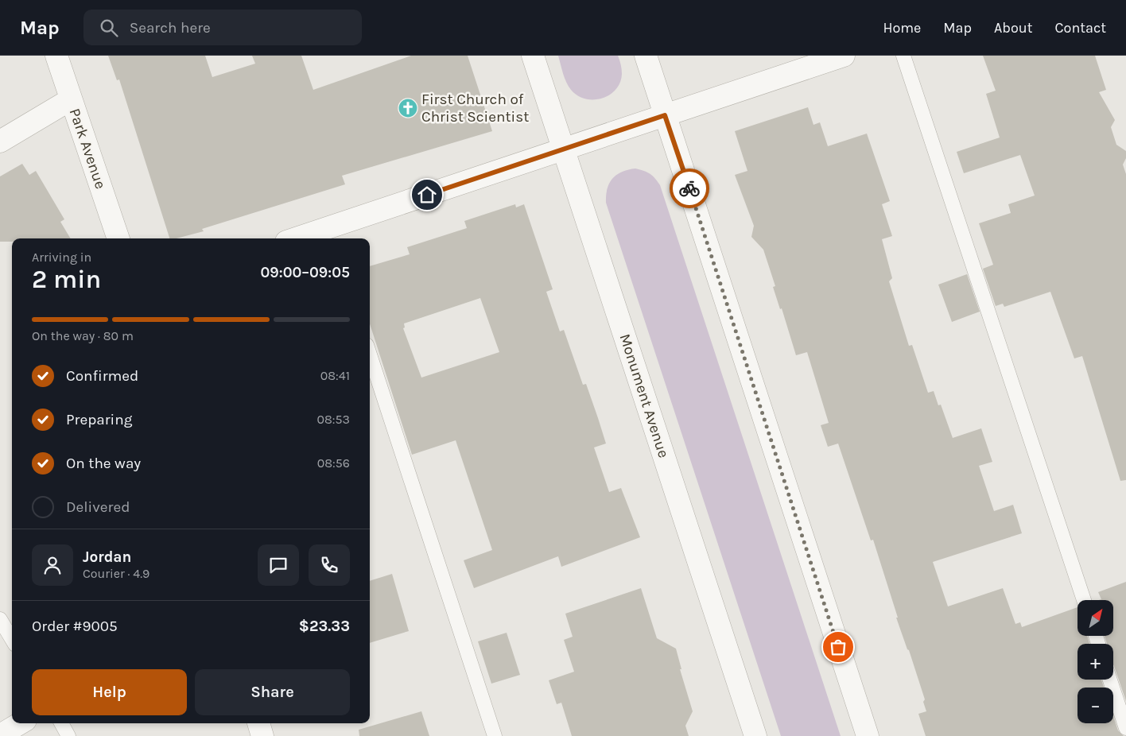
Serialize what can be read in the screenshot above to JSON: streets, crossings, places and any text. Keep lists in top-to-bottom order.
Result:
{
  "streets": {
    "street": ["Park Avenue", "Monument Avenue"]
  },
  "places": {
    "church": ["First Church of Christ Scientist"]
  },
  "north": "top right",
  "page": {
    "header": "Map",
    "search": "Search here",
    "nav": [
      "Home",
      "Map",
      "About",
      "Contact"
    ],
    "heading": ["2 min", "Arriving in", "09:00–09:05"],
    "panel": [
      "Jordan",
      "Courier · 4.9",
      "Order #9005",
      "$23.33"
    ],
    "bar": "On the way · 80 m",
    "list": [
      ["Confirmed", "08:41"],
      ["Preparing", "08:53"],
      ["On the way", "08:56"],
      "Delivered"
    ],
    "map_buttons": ["+", "−"],
    "buttons": ["Help", "Share"]
  }
}
